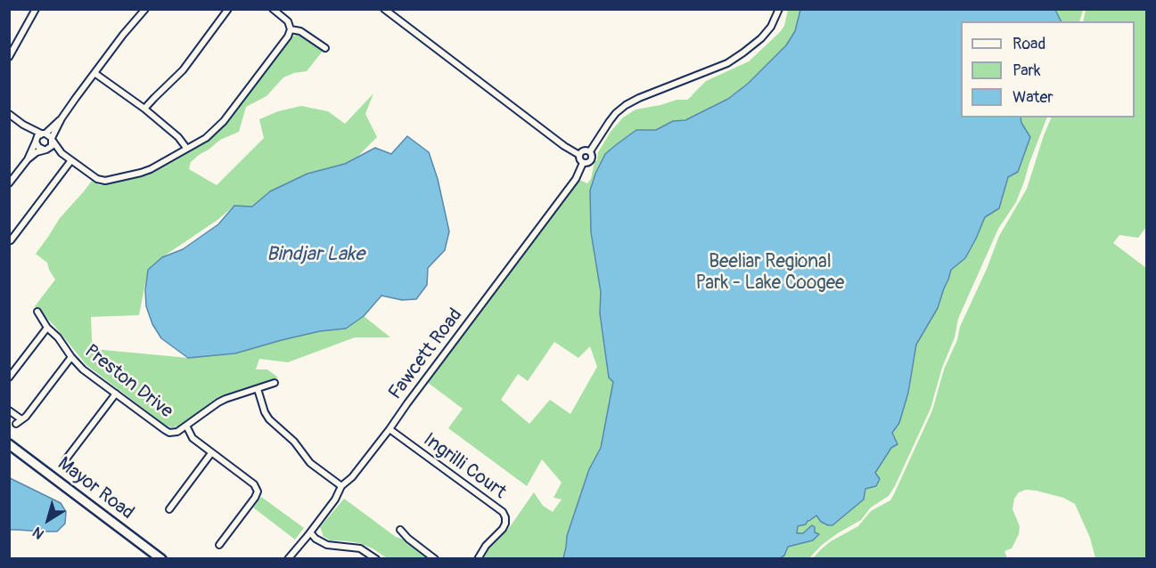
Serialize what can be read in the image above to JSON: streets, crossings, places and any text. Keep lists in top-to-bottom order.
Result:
{
  "streets": {
    "main road": ["Mayor Road"],
    "street": ["Fawcett Road", "Preston Drive", "Ingrilli Court"]
  },
  "crossings": [
    ["Fawcett Road", "Ingrilli Court"]
  ],
  "water": ["Bindjar Lake"],
  "parks": ["Beeliar Regional Park - Lake Coogee"],
  "legend": ["Road", "Park", "Water"],
  "north": "bottom left"
}
